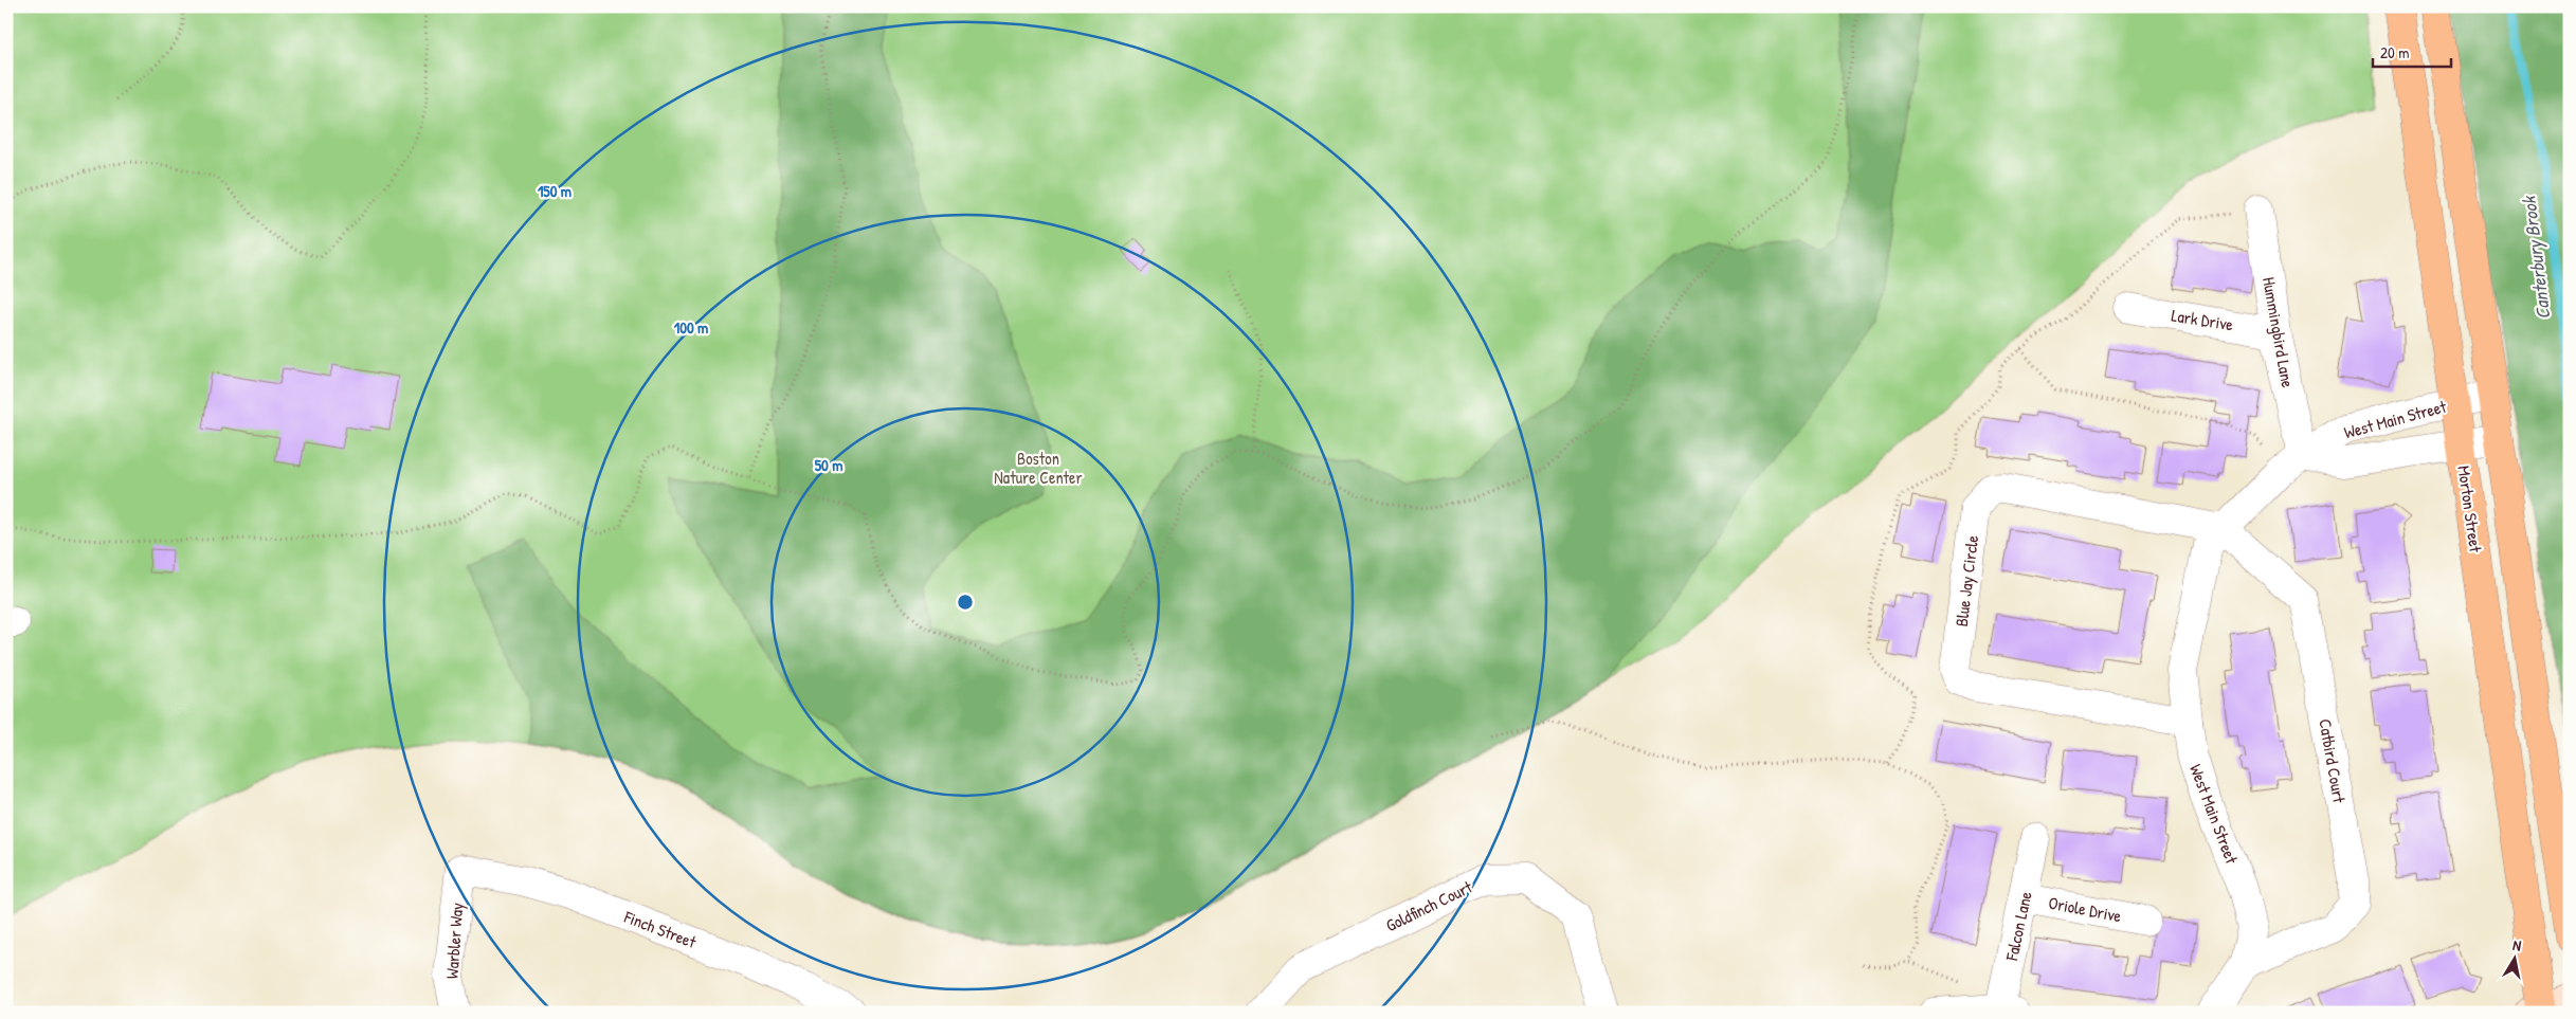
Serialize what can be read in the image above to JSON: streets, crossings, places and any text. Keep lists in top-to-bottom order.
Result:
{
  "streets": {
    "highway": ["Morton Street"],
    "street": [
      "Lark Drive",
      "Hummingbird Lane",
      "West Main Street",
      "Blue Jay Circle",
      "Catbird Court",
      "Goldfinch Court",
      "Oriole Drive",
      "Falcon Lane",
      "Finch Street",
      "Warbler Way"
    ]
  },
  "crossings": [
    ["Lark Drive", "Hummingbird Lane"],
    ["Hummingbird Lane", "West Main Street"],
    ["West Main Street", "Morton Street"],
    ["West Main Street", "Blue Jay Circle"],
    ["West Main Street", "Catbird Court"],
    ["Blue Jay Circle", "Catbird Court"],
    ["Oriole Drive", "Falcon Lane"],
    ["Finch Street", "Warbler Way"]
  ],
  "water": ["Canterbury Brook"],
  "parks": ["Boston Nature Center"],
  "scale_bar": "20 m",
  "north": "top",
  "rings": ["150 m", "100 m", "50 m"]
}
